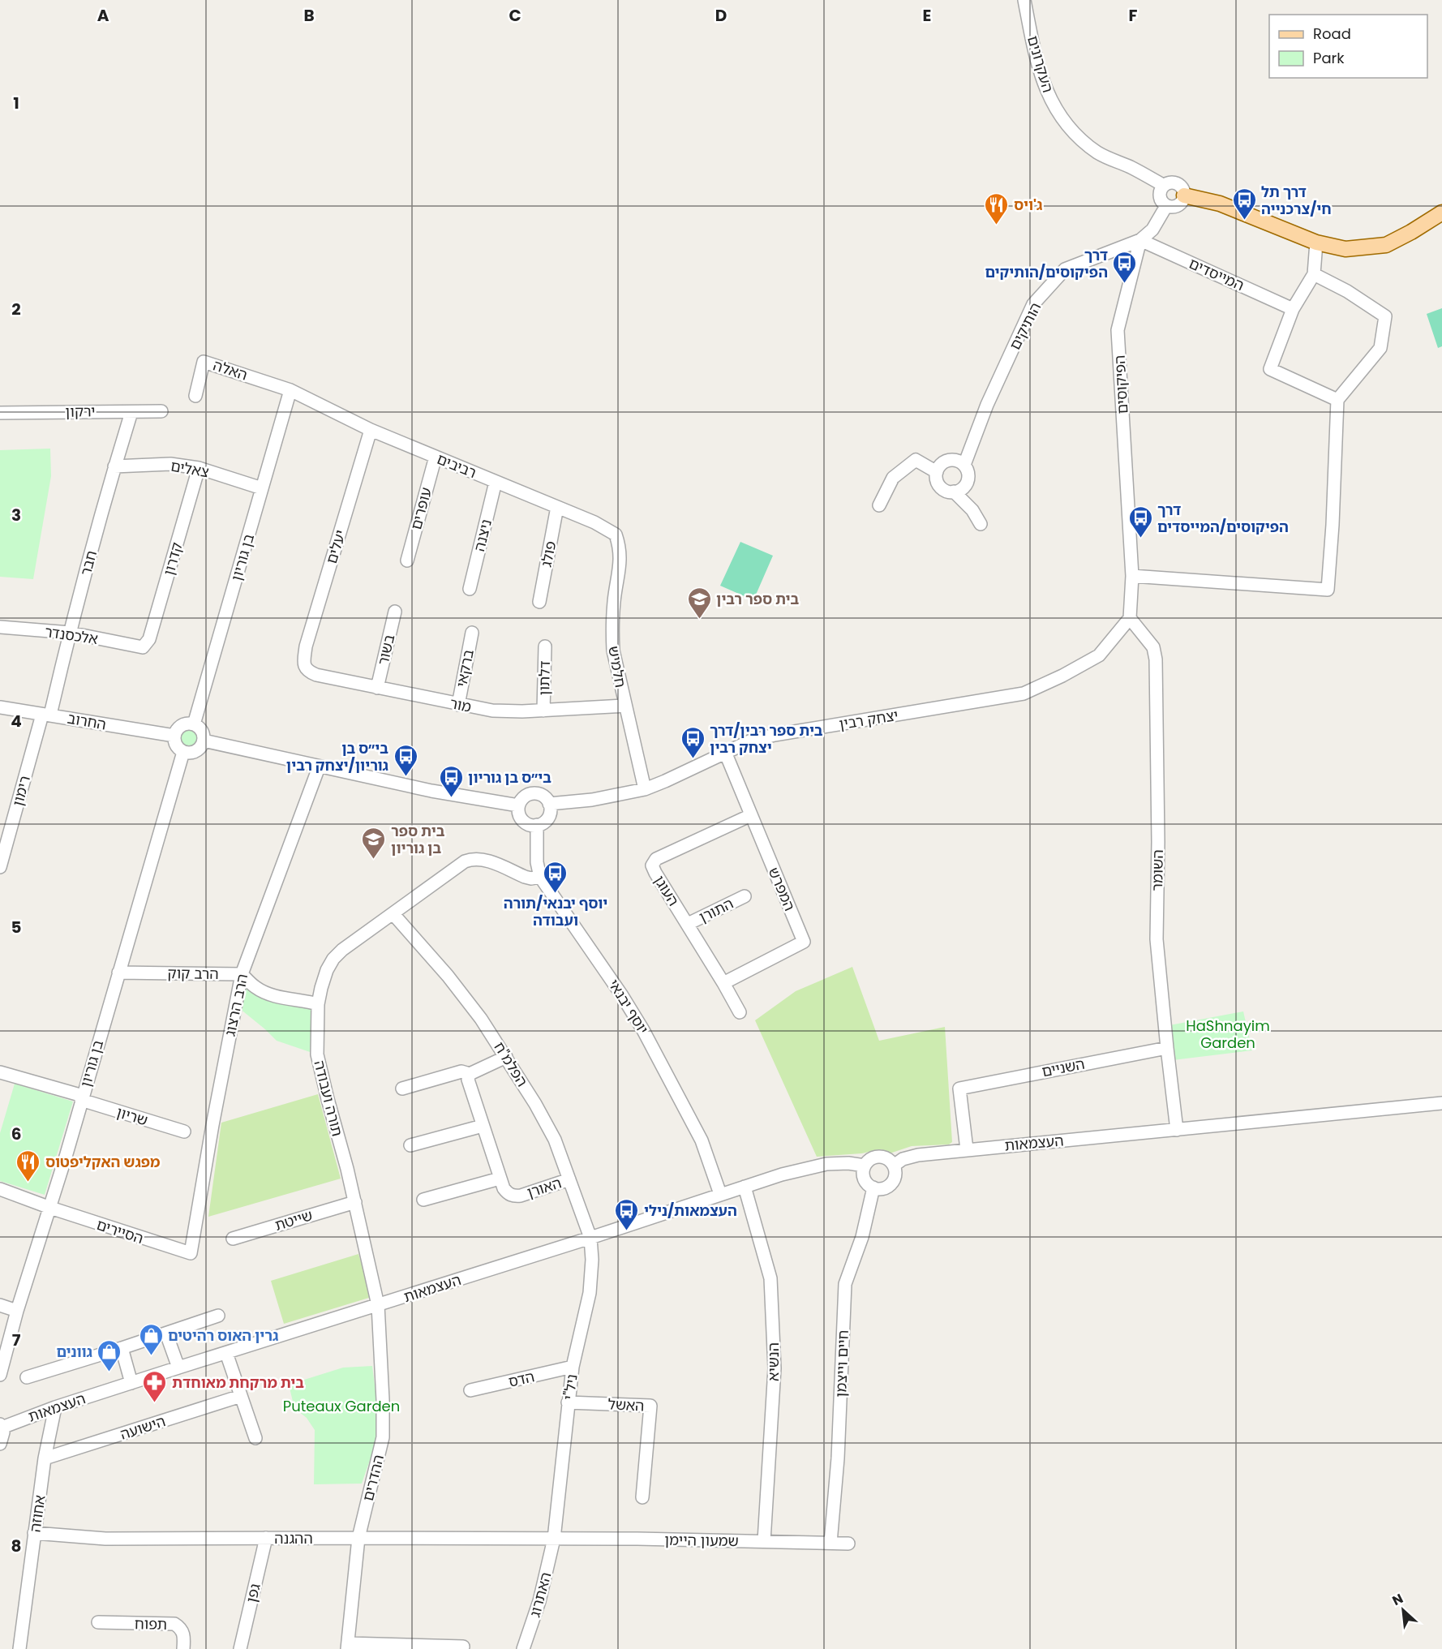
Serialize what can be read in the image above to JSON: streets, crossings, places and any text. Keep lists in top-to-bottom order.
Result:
{
  "streets": {
    "street": [
      "העקרונים",
      "המייסדים",
      "הותיקים",
      "האלה",
      "הפיקוסים",
      "ירקון",
      "רביבים",
      "צאלים",
      "עופרים",
      "ניצנה",
      "יעלים",
      "פולג",
      "בן גוריון",
      "קדרון",
      "חבר",
      "אלכסנדר",
      "בשור",
      "חלמיש",
      "ברקאי",
      "דלתון",
      "מור",
      "יצחק רבין",
      "החרוב",
      "רימון",
      "השומר",
      "המפרש",
      "העוגן",
      "התורן",
      "הרב קוק",
      "הרב הרצוג",
      "יוסף יבנאי",
      "הפלמ\"ח",
      "השניים",
      "תורה ועבודה",
      "שריון",
      "העצמאות",
      "האורן",
      "שייטת",
      "הסיירים",
      "הנשיא",
      "חיים וייצמן",
      "הדס",
      "ניל\"י",
      "האשל",
      "הישועה",
      "ההדרים",
      "אחוזה",
      "ההגנה",
      "שמעון היימן",
      "גפן",
      "האתרוג",
      "תפוח"
    ]
  },
  "crossings": [
    ["העקרונים", "הפיקוסים"],
    ["המייסדים", "הותיקים"],
    ["המייסדים", "הפיקוסים"],
    ["הותיקים", "הפיקוסים"],
    ["האלה", "רביבים"],
    ["האלה", "בן גוריון"],
    ["ירקון", "חבר"],
    ["רביבים", "עופרים"],
    ["רביבים", "ניצנה"],
    ["רביבים", "יעלים"],
    ["רביבים", "פולג"],
    ["רביבים", "בן גוריון"],
    ["רביבים", "חלמיש"],
    ["צאלים", "בן גוריון"],
    ["צאלים", "קדרון"],
    ["צאלים", "חבר"],
    ["יעלים", "מור"],
    ["בן גוריון", "החרוב"],
    ["בן גוריון", "הרב קוק"],
    ["בן גוריון", "שריון"],
    ["בן גוריון", "הסיירים"],
    ["קדרון", "אלכסנדר"],
    ["חבר", "אלכסנדר"],
    ["חבר", "החרוב"],
    ["חבר", "רימון"],
    ["בשור", "מור"],
    ["חלמיש", "מור"],
    ["חלמיש", "יצחק רבין"],
    ["ברקאי", "מור"],
    ["דלתון", "מור"],
    ["יצחק רבין", "השומר"],
    ["יצחק רבין", "המפרש"],
    ["יצחק רבין", "יוסף יבנאי"],
    ["החרוב", "רימון"],
    ["השומר", "השניים"],
    ["השומר", "העצמאות"],
    ["המפרש", "העוגן"],
    ["העוגן", "התורן"],
    ["הרב קוק", "הרב הרצוג"],
    ["הרב הרצוג", "הסיירים"],
    ["יוסף יבנאי", "תורה ועבודה"],
    ["יוסף יבנאי", "העצמאות"],
    ["הפלמ\"ח", "תורה ועבודה"],
    ["הפלמ\"ח", "העצמאות"],
    ["הפלמ\"ח", "האורן"],
    ["הפלמ\"ח", "ניל\"י"],
    ["השניים", "העצמאות"],
    ["תורה ועבודה", "העצמאות"],
    ["תורה ועבודה", "שייטת"],
    ["תורה ועבודה", "ההדרים"],
    ["העצמאות", "הנשיא"],
    ["העצמאות", "חיים וייצמן"],
    ["העצמאות", "ניל\"י"],
    ["העצמאות", "ההדרים"],
    ["העצמאות", "אחוזה"],
    ["הנשיא", "שמעון היימן"],
    ["חיים וייצמן", "שמעון היימן"],
    ["הדס", "ניל\"י"],
    ["ניל\"י", "האשל"],
    ["ניל\"י", "ההגנה"],
    ["ניל\"י", "שמעון היימן"],
    ["ניל\"י", "האתרוג"],
    ["הישועה", "אחוזה"],
    ["ההדרים", "ההגנה"],
    ["אחוזה", "ההגנה"],
    ["ההגנה", "שמעון היימן"],
    ["ההגנה", "גפן"],
    ["ההגנה", "האתרוג"],
    ["שמעון היימן", "האתרוג"]
  ],
  "parks": ["HaShnayim Garden", "Puteaux Garden"],
  "places": {
    "bus stop": [
      "דרך תל חי/צרכנייה",
      "דרך הפיקוסים/הותיקים",
      "דרך הפיקוסים/המייסדים",
      "בית ספר רבין/דרך יצחק רבין",
      "בי״ס בן גוריון/יצחק רבין",
      "בי״ס בן גוריון",
      "יוסף יבנאי/תורה ועבודה",
      "העצמאות/נילי"
    ],
    "restaurant": ["ג'ויס", "מפגש האקליפטוס"],
    "school or university": ["בית ספר רבין", "בית ספר בן גוריון"],
    "shop": ["גרין האוס רהיטים", "גוונים"],
    "pharmacy": ["בית מרקחת מאוחדת"]
  },
  "legend": ["Road", "Park"],
  "north": "top left",
  "grid": {
    "columns": [
      "A",
      "B",
      "C",
      "D",
      "E",
      "F"
    ],
    "rows": [
      "1",
      "2",
      "3",
      "4",
      "5",
      "6",
      "7",
      "8"
    ]
  }
}
